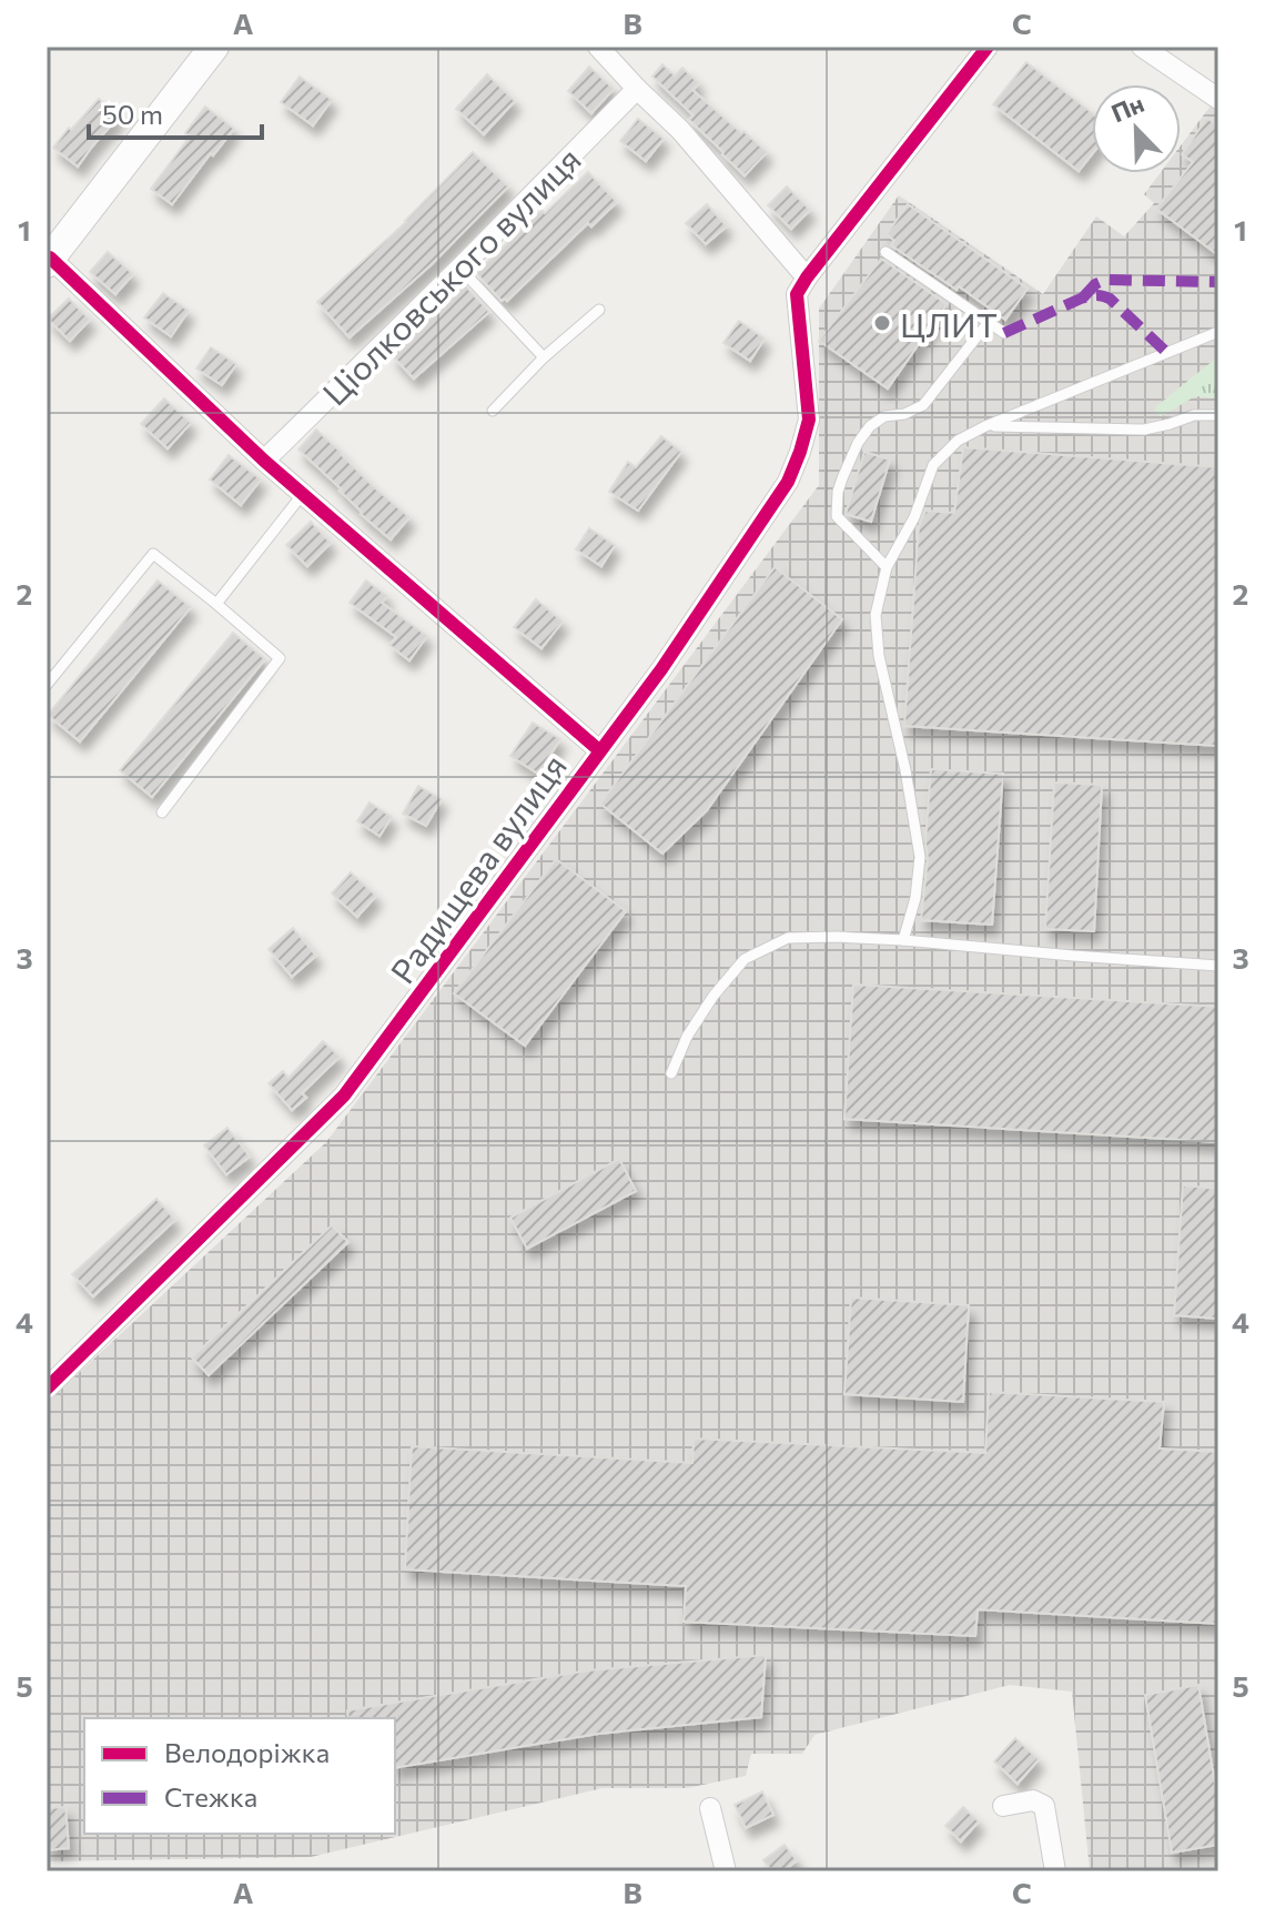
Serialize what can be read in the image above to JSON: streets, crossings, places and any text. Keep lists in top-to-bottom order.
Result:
{
  "streets": {
    "street": ["Ціолковського вулиця", "Радищева вулиця"]
  },
  "places": ["ЦЛИТ"],
  "legend": ["Велодоріжка", "Стежка"],
  "scale_bar": "50 m",
  "north": "top left",
  "grid": {
    "columns": ["A", "B", "C"],
    "rows": [
      "1",
      "2",
      "3",
      "4",
      "5"
    ]
  }
}
